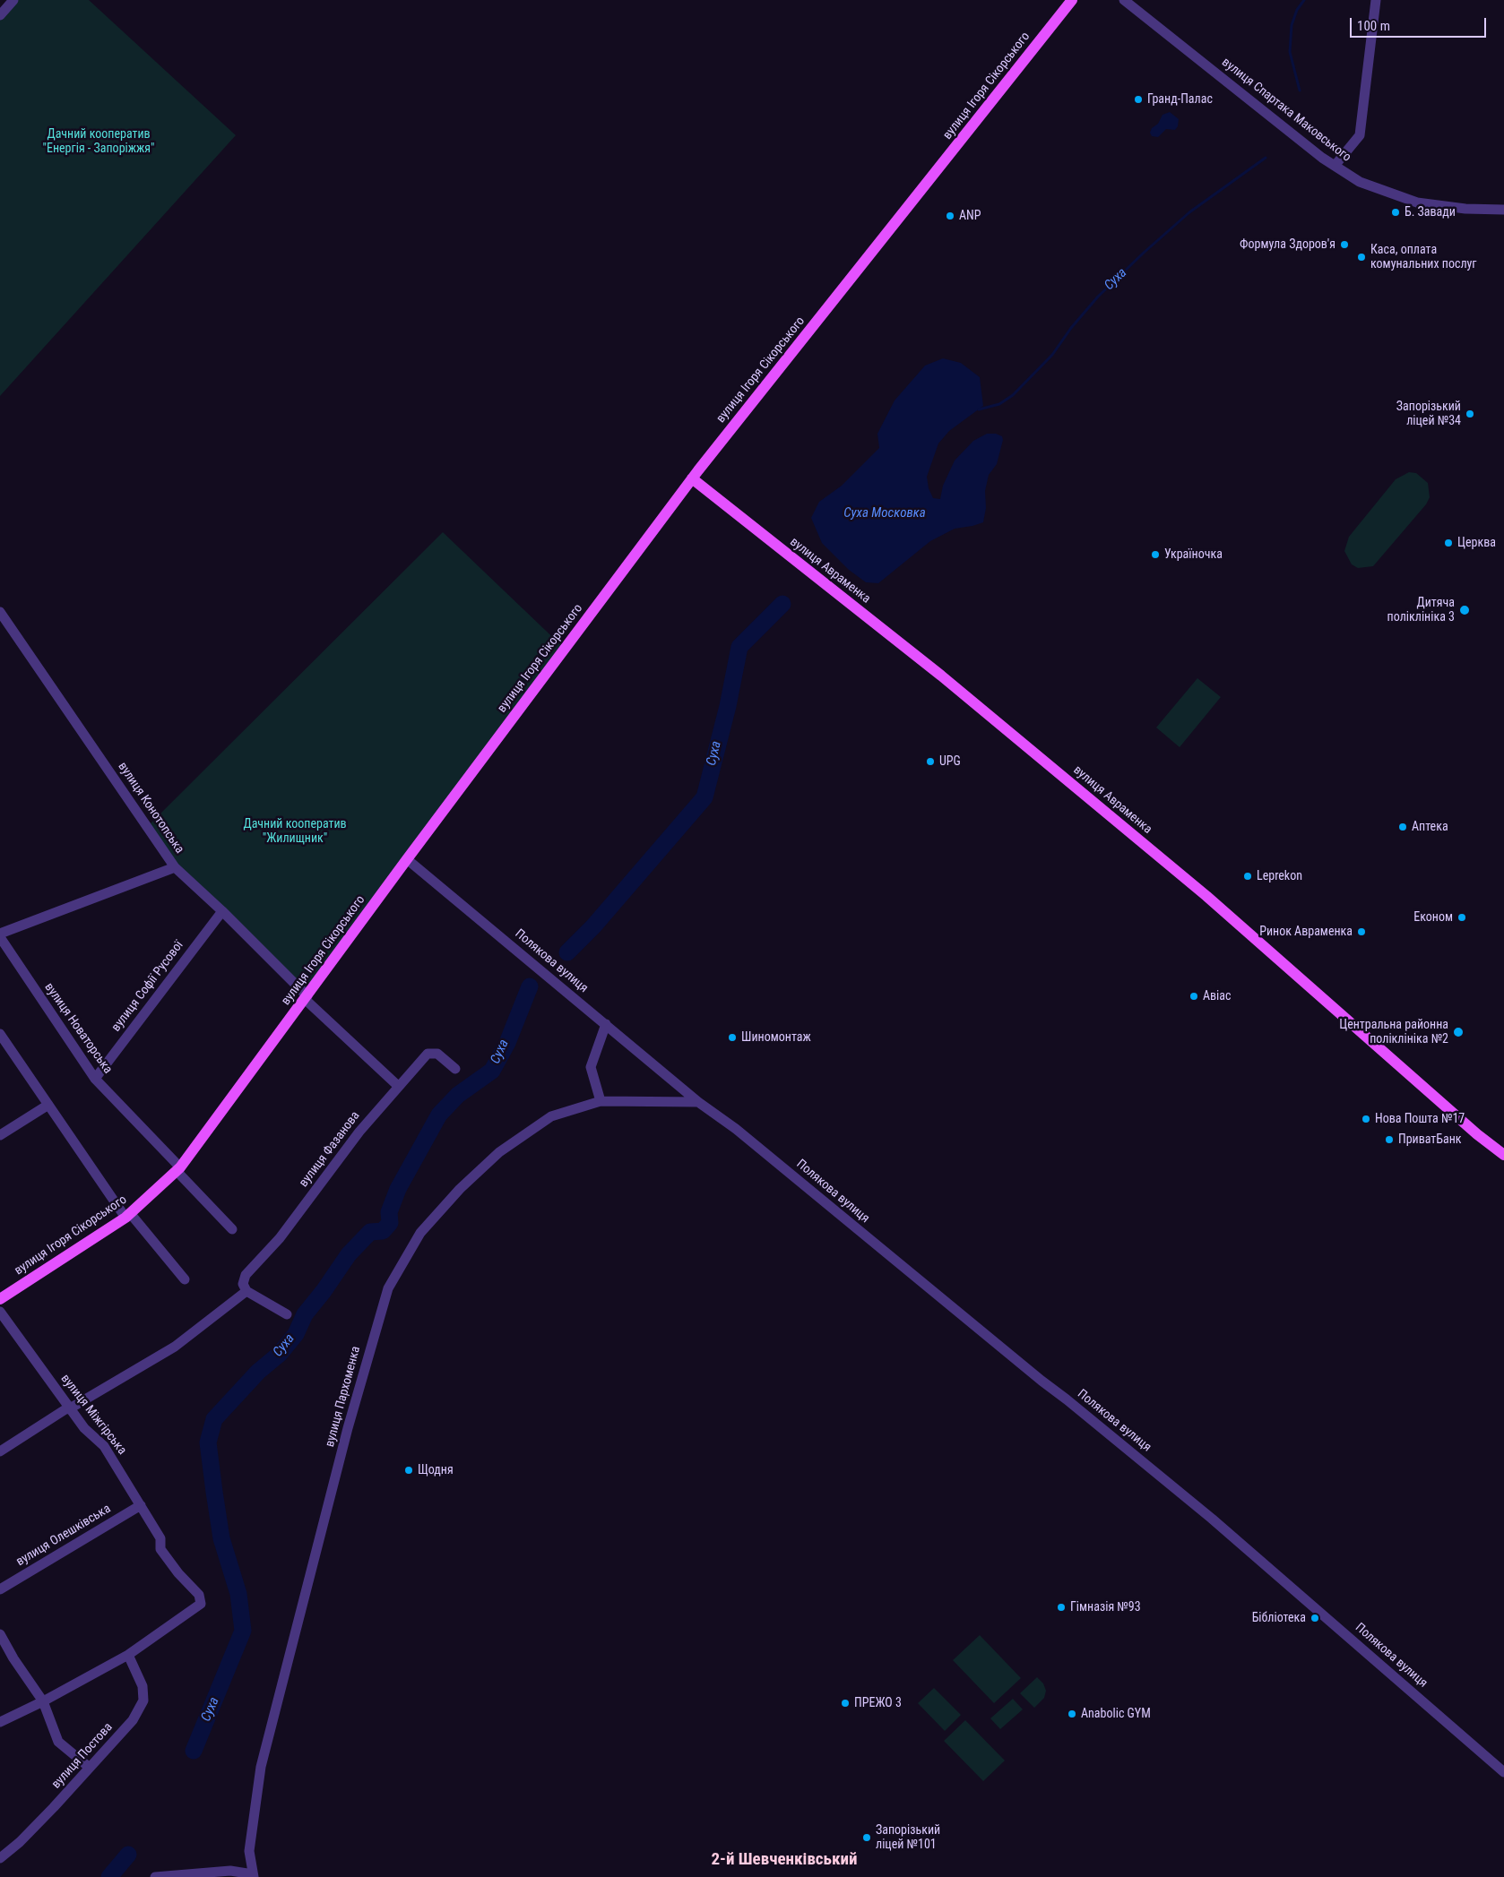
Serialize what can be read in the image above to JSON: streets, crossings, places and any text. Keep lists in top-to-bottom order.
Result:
{
  "streets": {
    "main road": ["вулиця Ігоря Сікорського", "вулиця Авраменка"],
    "street": [
      "вулиця Спартака Маковського",
      "вулиця Конотопська",
      "Полякова вулиця",
      "вулиця Софії Русової",
      "вулиця Новаторська",
      "вулиця Фазанова",
      "вулиця Пархоменка",
      "вулиця Міжгірська",
      "вулиця Олешківська",
      "вулиця Постова"
    ]
  },
  "crossings": [
    ["вулиця Ігоря Сікорського", "вулиця Авраменка"],
    ["вулиця Ігоря Сікорського", "вулиця Конотопська"],
    ["вулиця Ігоря Сікорського", "Полякова вулиця"],
    ["вулиця Ігоря Сікорського", "вулиця Новаторська"],
    ["вулиця Конотопська", "вулиця Софії Русової"],
    ["вулиця Конотопська", "вулиця Фазанова"],
    ["вулиця Софії Русової", "вулиця Новаторська"],
    ["вулиця Міжгірська", "вулиця Олешківська"],
    ["вулиця Міжгірська", "вулиця Постова"]
  ],
  "districts": ["2-й Шевченківський"],
  "water": ["Суха", "Суха Московка"],
  "parks": ["Дачний кооператив \"Енергія - Запоріжжя\"", "Дачний кооператив \"Жилищник\""],
  "places": [
    "Гранд-Палас",
    "Б. Завади",
    "ANP",
    "Формула Здоров'я",
    "Каса, оплата комунальних послуг",
    "Запорізький ліцей №34",
    "Церква",
    "Україночка",
    "Дитяча поліклініка 3",
    "UPG",
    "Аптека",
    "Leprekon",
    "Економ",
    "Ринок Авраменка",
    "Авіас",
    "Центральна районна поліклініка №2",
    "Шиномонтаж",
    "Нова Пошта №17",
    "ПриватБанк",
    "Щодня",
    "Гімназія №93",
    "Бібліотека",
    "ПРЕЖО 3",
    "Anabolic GYM",
    "Запорізький ліцей №101"
  ],
  "scale_bar": "100 m"
}
